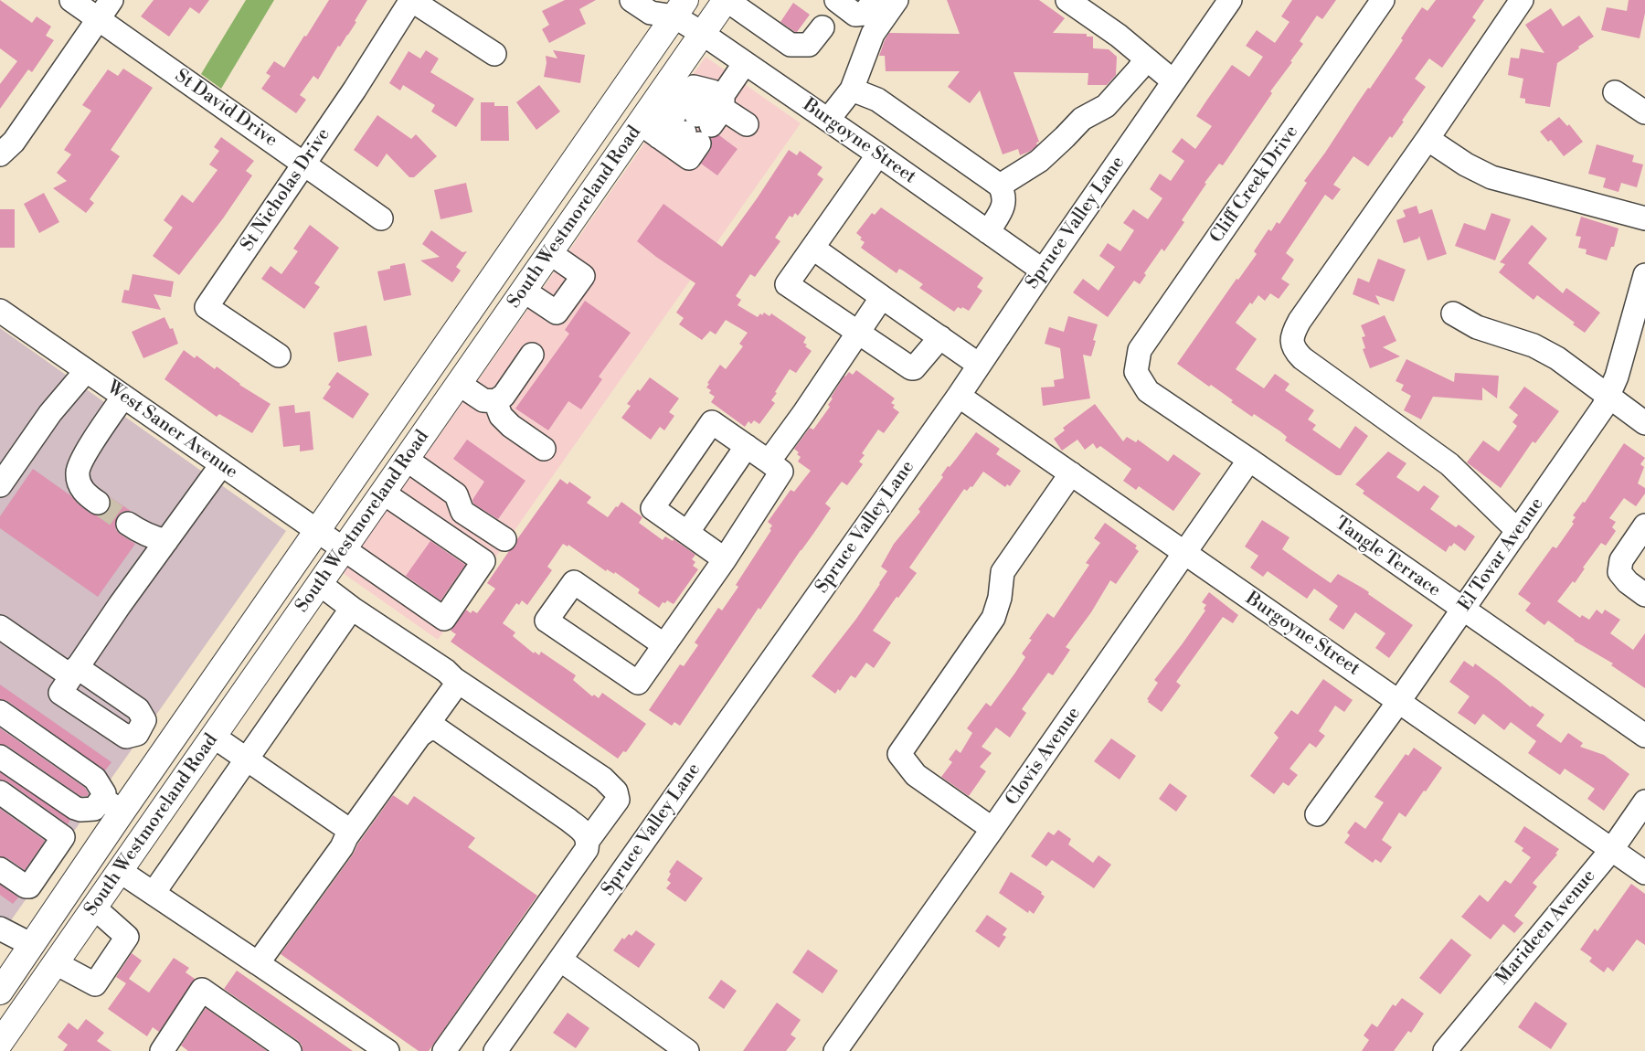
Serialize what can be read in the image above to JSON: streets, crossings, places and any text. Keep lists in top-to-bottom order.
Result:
{
  "streets": {
    "main road": ["South Westmoreland Road"],
    "street": [
      "St David Drive",
      "Burgoyne Street",
      "Cliff Creek Drive",
      "St Nicholas Drive",
      "Spruce Valley Lane",
      "West Saner Avenue",
      "El Tovar Avenue",
      "Tangle Terrace",
      "Clovis Avenue",
      "Marideen Avenue"
    ]
  },
  "crossings": [
    ["St David Drive", "St Nicholas Drive"],
    ["Burgoyne Street", "South Westmoreland Road"],
    ["Burgoyne Street", "Spruce Valley Lane"],
    ["Burgoyne Street", "El Tovar Avenue"],
    ["Burgoyne Street", "Clovis Avenue"],
    ["Burgoyne Street", "Marideen Avenue"],
    ["Cliff Creek Drive", "Tangle Terrace"],
    ["South Westmoreland Road", "West Saner Avenue"],
    ["El Tovar Avenue", "Tangle Terrace"],
    ["Tangle Terrace", "Clovis Avenue"]
  ]
}
